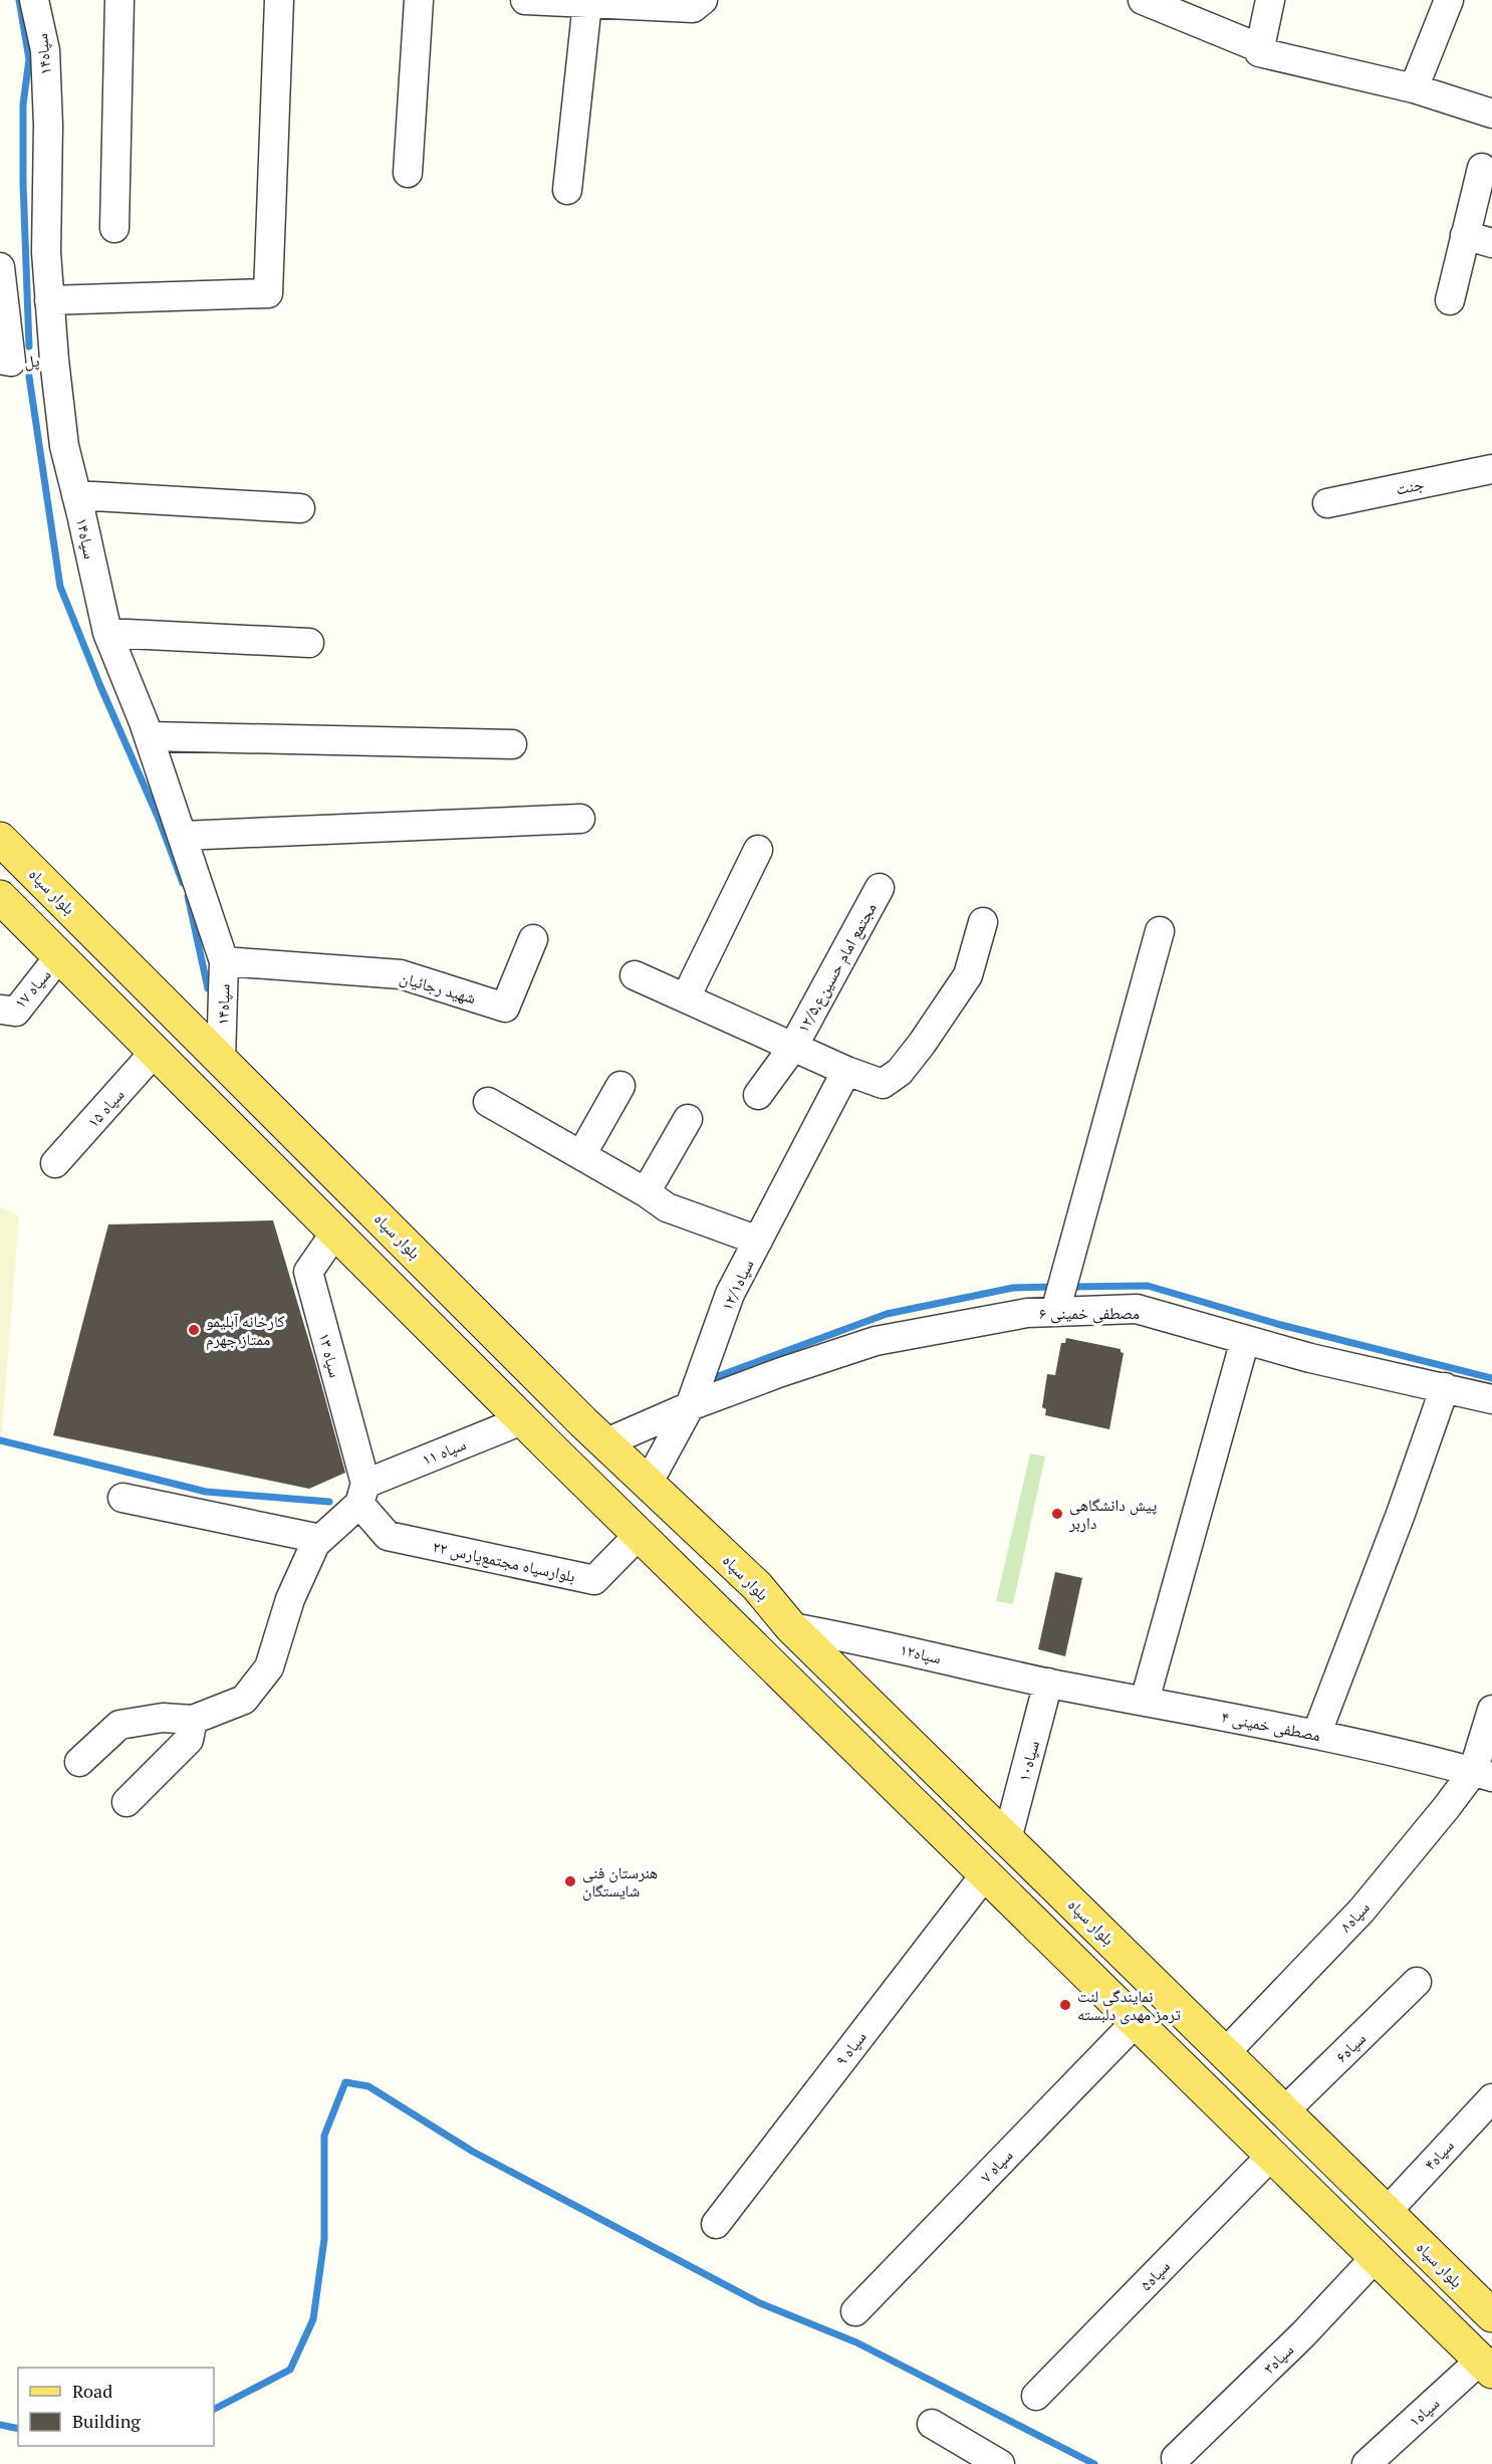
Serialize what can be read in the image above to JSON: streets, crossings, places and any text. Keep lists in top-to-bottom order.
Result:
{
  "streets": {
    "main road": ["بلوار سپاه"],
    "street": [
      "سپاه۱۴",
      "پل",
      "جنت",
      "۱۲/۵،مجتمع امام حسین‌ع",
      "شهید رجائیان",
      "سپاه ۱۷",
      "سپاه ۱۵",
      "سپاه۱۲/۱",
      "مصطفی خمینی ۶",
      "سپاه ۱۳",
      "سپاه ۱۱",
      "بلوارسپاه مجتمع‌پارس ۲۲",
      "سپاه۱۲",
      "مصطفی خمینی ۴",
      "سپاه۱۰",
      "سپاه۸",
      "سپاه۶",
      "سپاه ۹",
      "سپاه۴",
      "سپاه ۷",
      "سپاه۵",
      "سپاه۳",
      "سپاه۱"
    ]
  },
  "crossings": [
    ["سپاه۱۴", "پل"],
    ["سپاه۱۴", "بلوار سپاه"],
    ["سپاه۱۴", "شهید رجائیان"],
    ["بلوار سپاه", "سپاه۱۲/۱"],
    ["بلوار سپاه", "سپاه۱۲"],
    ["بلوار سپاه", "سپاه۱۰"],
    ["بلوار سپاه", "سپاه۸"],
    ["بلوار سپاه", "سپاه۶"],
    ["بلوار سپاه", "سپاه۴"],
    ["۱۲/۵،مجتمع امام حسین‌ع", "سپاه۱۲/۱"],
    ["سپاه۱۲/۱", "مصطفی خمینی ۶"],
    ["سپاه ۱۳", "سپاه ۱۱"],
    ["سپاه ۱۳", "بلوارسپاه مجتمع‌پارس ۲۲"],
    ["سپاه ۱۱", "بلوارسپاه مجتمع‌پارس ۲۲"],
    ["سپاه۱۲", "مصطفی خمینی ۴"],
    ["سپاه۱۲", "سپاه۱۰"],
    ["مصطفی خمینی ۴", "سپاه۱۰"],
    ["مصطفی خمینی ۴", "سپاه۸"]
  ],
  "places": [
    "کارخانه آبلیمو ممتاز جهرم",
    "پیش دانشگاهی داربر",
    "هنرستان فنی شایستگان",
    "نمایندگی لنت ترمز مهدی دلبسته"
  ],
  "legend": ["Road", "Building"]
}
